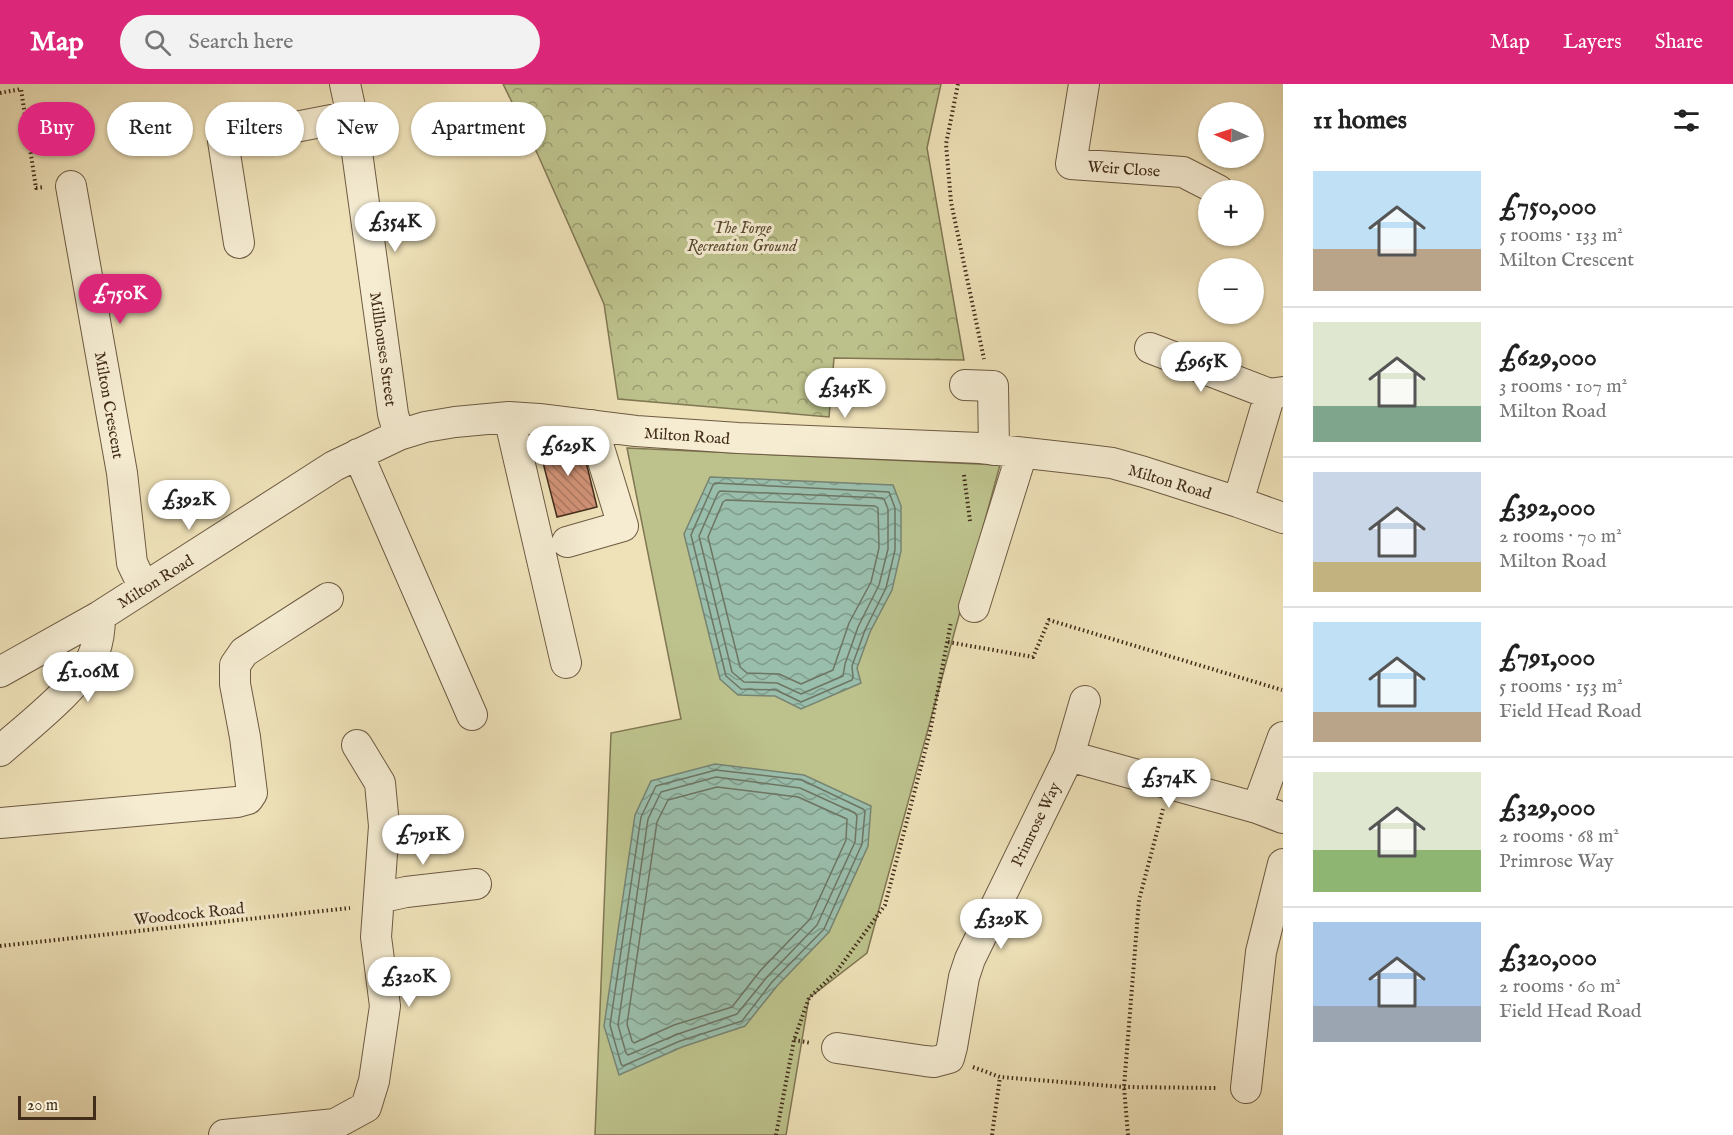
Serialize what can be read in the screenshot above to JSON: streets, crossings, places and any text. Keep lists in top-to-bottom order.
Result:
{
  "streets": {
    "street": [
      "Weir Close",
      "Millhouses Street",
      "Milton Crescent",
      "Milton Road",
      "Primrose Way"
    ],
    "path": ["Woodcock Road"]
  },
  "crossings": [
    ["Millhouses Street", "Milton Road"],
    ["Milton Crescent", "Milton Road"]
  ],
  "parks": ["The Forge Recreation Ground"],
  "scale_bar": "20 m",
  "north": "left",
  "page": {
    "header": "Map",
    "search": "Search here",
    "nav": ["Map", "Layers", "Share"],
    "heading": "11 homes",
    "map_buttons": ["+", "−"],
    "chip": [
      "Buy",
      "Rent",
      "Filters",
      "New",
      "Apartment"
    ],
    "list": [
      {
        "name": "£750,000",
        "note": "5 rooms · 133 m² · Milton Crescent"
      },
      {
        "name": "£629,000",
        "note": "3 rooms · 107 m² · Milton Road"
      },
      {
        "name": "£392,000",
        "note": "2 rooms · 70 m² · Milton Road"
      },
      {
        "name": "£791,000",
        "note": "5 rooms · 153 m² · Field Head Road"
      },
      {
        "name": "£329,000",
        "note": "2 rooms · 68 m² · Primrose Way"
      },
      {
        "name": "£320,000",
        "note": "2 rooms · 60 m² · Field Head Road"
      }
    ],
    "price": [
      "£354K",
      "£750K",
      "£965K",
      "£345K",
      "£629K",
      "£392K",
      "£1.06M",
      "£374K",
      "£791K",
      "£329K",
      "£320K"
    ],
    "scale": "20 m"
  }
}
